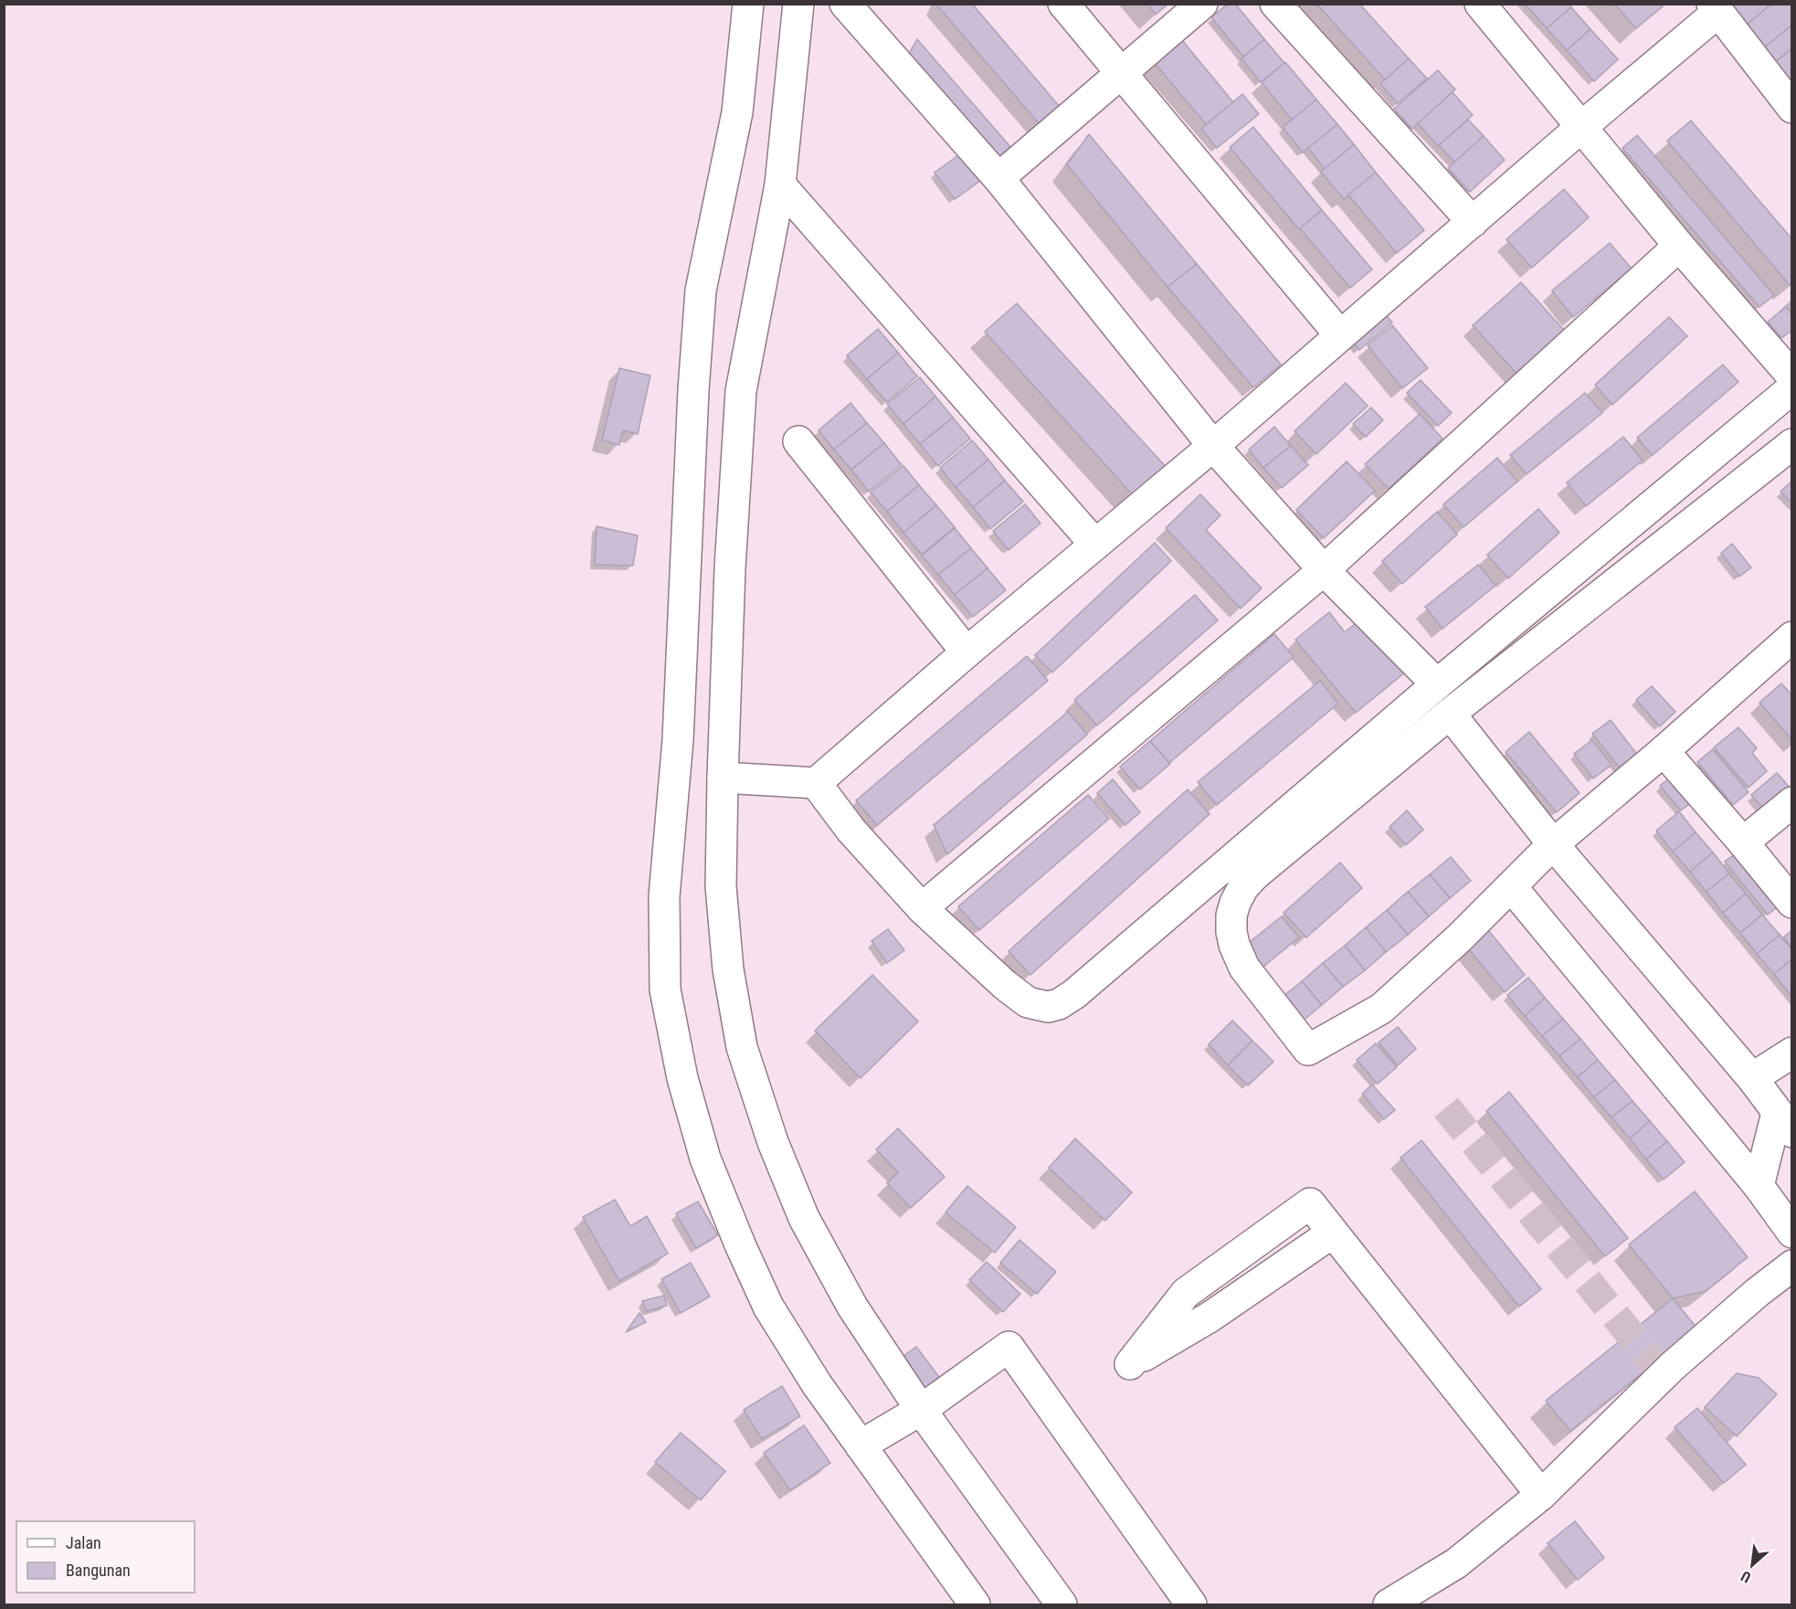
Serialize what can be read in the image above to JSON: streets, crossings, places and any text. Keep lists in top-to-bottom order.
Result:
{
  "legend": ["Jalan", "Bangunan"],
  "north": "bottom left"
}
